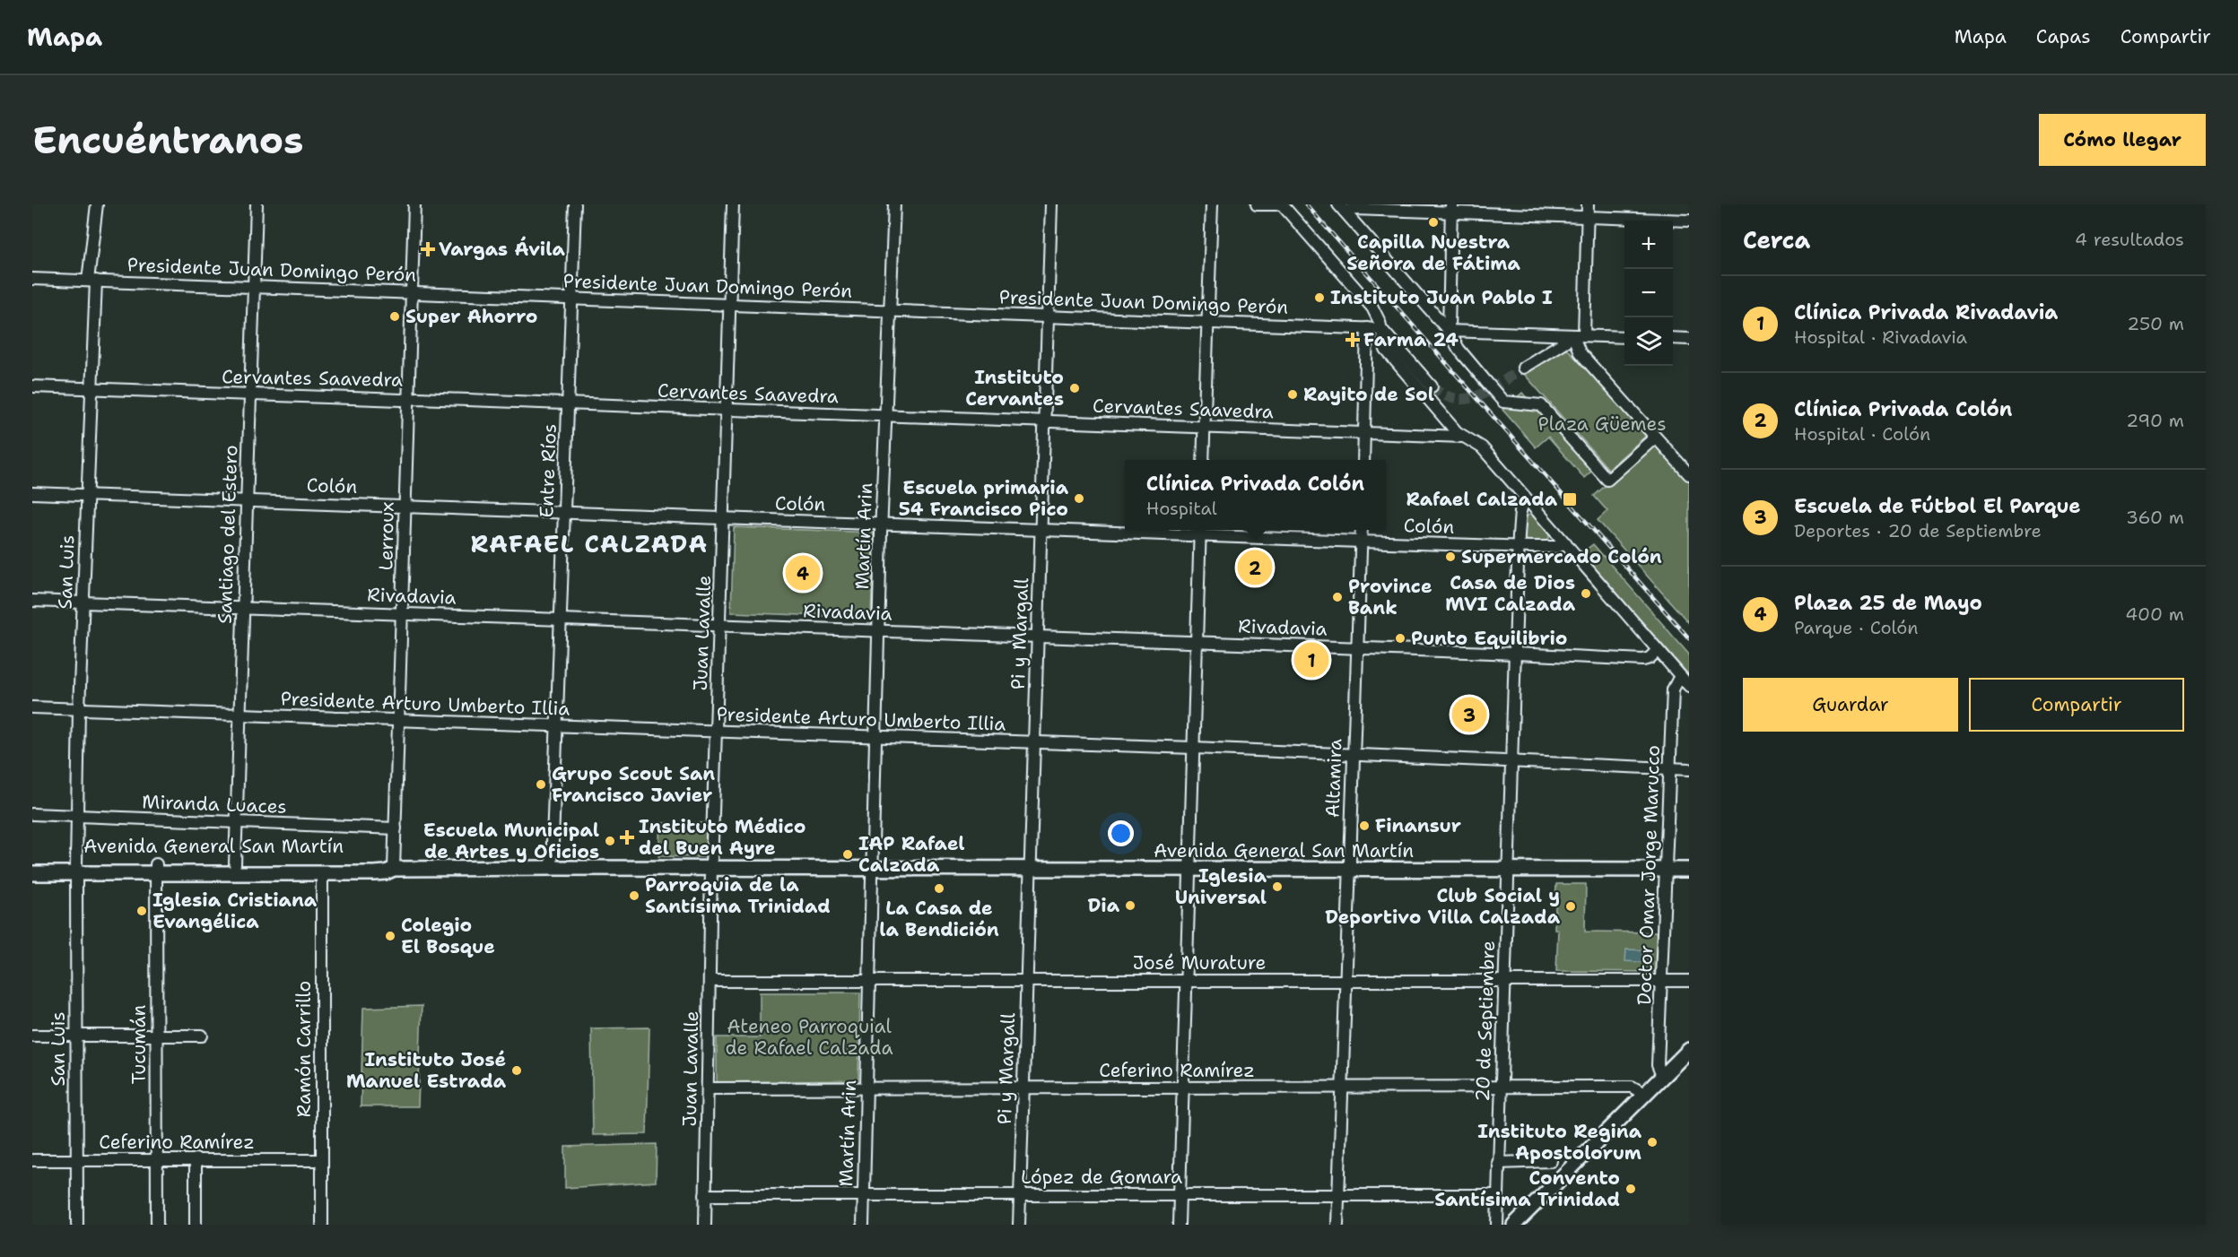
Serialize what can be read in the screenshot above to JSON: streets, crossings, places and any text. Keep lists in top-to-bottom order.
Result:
{
  "streets": {
    "main road": ["Avenida General San Martín"],
    "street": [
      "Presidente Juan Domingo Perón",
      "Cervantes Saavedra",
      "Entre Ríos",
      "Colón",
      "Santiago del Estero",
      "Lerroux",
      "Martín Arin",
      "San Luis",
      "Rivadavia",
      "Juan Lavalle",
      "Pi y Margall",
      "Presidente Arturo Umberto Illia",
      "Altamira",
      "Miranda Luaces",
      "Doctor Omar Jorge Marucco",
      "José Murature",
      "20 de Septiembre",
      "Tucumán",
      "Ramón Carrillo",
      "Ceferino Ramírez",
      "López de Gomara"
    ]
  },
  "crossings": [
    ["Presidente Juan Domingo Perón", "Entre Ríos"],
    ["Presidente Juan Domingo Perón", "Santiago del Estero"],
    ["Presidente Juan Domingo Perón", "Lerroux"],
    ["Presidente Juan Domingo Perón", "Martín Arin"],
    ["Presidente Juan Domingo Perón", "San Luis"],
    ["Presidente Juan Domingo Perón", "Juan Lavalle"],
    ["Presidente Juan Domingo Perón", "Pi y Margall"],
    ["Cervantes Saavedra", "Entre Ríos"],
    ["Cervantes Saavedra", "Santiago del Estero"],
    ["Cervantes Saavedra", "Lerroux"],
    ["Cervantes Saavedra", "Martín Arin"],
    ["Cervantes Saavedra", "San Luis"],
    ["Cervantes Saavedra", "Juan Lavalle"],
    ["Cervantes Saavedra", "Pi y Margall"],
    ["Entre Ríos", "Colón"],
    ["Entre Ríos", "Rivadavia"],
    ["Entre Ríos", "Presidente Arturo Umberto Illia"],
    ["Entre Ríos", "Avenida General San Martín"],
    ["Colón", "Santiago del Estero"],
    ["Colón", "Lerroux"],
    ["Colón", "Martín Arin"],
    ["Colón", "San Luis"],
    ["Colón", "Juan Lavalle"],
    ["Colón", "Pi y Margall"],
    ["Colón", "Altamira"],
    ["Colón", "20 de Septiembre"],
    ["Santiago del Estero", "Rivadavia"],
    ["Santiago del Estero", "Presidente Arturo Umberto Illia"],
    ["Santiago del Estero", "Miranda Luaces"],
    ["Santiago del Estero", "Avenida General San Martín"],
    ["Lerroux", "Rivadavia"],
    ["Lerroux", "Presidente Arturo Umberto Illia"],
    ["Lerroux", "Miranda Luaces"],
    ["Lerroux", "Avenida General San Martín"],
    ["Martín Arin", "Rivadavia"],
    ["Martín Arin", "Presidente Arturo Umberto Illia"],
    ["Martín Arin", "Avenida General San Martín"],
    ["Martín Arin", "José Murature"],
    ["Martín Arin", "Ceferino Ramírez"],
    ["Martín Arin", "López de Gomara"],
    ["San Luis", "Rivadavia"],
    ["San Luis", "Presidente Arturo Umberto Illia"],
    ["San Luis", "Miranda Luaces"],
    ["San Luis", "Avenida General San Martín"],
    ["San Luis", "Ceferino Ramírez"],
    ["Rivadavia", "Juan Lavalle"],
    ["Rivadavia", "Pi y Margall"],
    ["Rivadavia", "Altamira"],
    ["Rivadavia", "20 de Septiembre"],
    ["Juan Lavalle", "Presidente Arturo Umberto Illia"],
    ["Juan Lavalle", "Avenida General San Martín"],
    ["Juan Lavalle", "José Murature"],
    ["Juan Lavalle", "Ceferino Ramírez"],
    ["Juan Lavalle", "López de Gomara"],
    ["Pi y Margall", "Presidente Arturo Umberto Illia"],
    ["Pi y Margall", "Avenida General San Martín"],
    ["Pi y Margall", "José Murature"],
    ["Pi y Margall", "Ceferino Ramírez"],
    ["Pi y Margall", "López de Gomara"],
    ["Presidente Arturo Umberto Illia", "Altamira"],
    ["Presidente Arturo Umberto Illia", "Doctor Omar Jorge Marucco"],
    ["Presidente Arturo Umberto Illia", "20 de Septiembre"],
    ["Altamira", "Avenida General San Martín"],
    ["Altamira", "José Murature"],
    ["Altamira", "Ceferino Ramírez"],
    ["Altamira", "López de Gomara"],
    ["Avenida General San Martín", "Doctor Omar Jorge Marucco"],
    ["Avenida General San Martín", "20 de Septiembre"],
    ["Avenida General San Martín", "Tucumán"],
    ["Avenida General San Martín", "Ramón Carrillo"],
    ["Doctor Omar Jorge Marucco", "José Murature"],
    ["José Murature", "20 de Septiembre"],
    ["20 de Septiembre", "Ceferino Ramírez"],
    ["20 de Septiembre", "López de Gomara"],
    ["Tucumán", "Ceferino Ramírez"],
    ["Ramón Carrillo", "Ceferino Ramírez"]
  ],
  "districts": ["RAFAEL CALZADA"],
  "parks": ["Plaza Güemes", "Ateneo Parroquial de Rafael Calzada"],
  "places": {
    "other": [
      "Capilla Nuestra Señora de Fátima",
      "Instituto Juan Pablo I",
      "Super Ahorro",
      "Instituto Cervantes",
      "Rayito de Sol",
      "Escuela primaria 54 Francisco Pico",
      "Supermercado Colón",
      "Casa de Dios MVI Calzada",
      "Province Bank",
      "Punto Equilibrio",
      "Grupo Scout San Francisco Javier",
      "Finansur",
      "Escuela Municipal de Artes y Oficios",
      "IAP Rafael Calzada",
      "Iglesia Universal",
      "La Casa de la Bendición",
      "Parroquia de la Santísima Trinidad",
      "Dia",
      "Club Social y Deportivo Villa Calzada",
      "Iglesia Cristiana Evangélica",
      "Colegio El Bosque",
      "Instituto José Manuel Estrada",
      "Instituto Regina Apostolorum",
      "Convento Santísima Trinidad"
    ],
    "health": ["Vargas Ávila", "Farma 24", "Instituto Médico del Buen Ayre"],
    "transit": ["Rafael Calzada"]
  },
  "page": {
    "header": "Mapa",
    "nav": ["Mapa", "Capas", "Compartir"],
    "buttons": [
      "Cómo llegar",
      ["Guardar", "Compartir"]
    ],
    "title": "Encuéntranos",
    "heading": ["Cerca", "4 resultados"],
    "map_buttons": ["+", "−"],
    "list": [
      {
        "mark": "1",
        "name": "Clínica Privada Rivadavia",
        "note": "Hospital · Rivadavia",
        "value": "250 m"
      },
      {
        "mark": "2",
        "name": "Clínica Privada Colón",
        "note": "Hospital · Colón",
        "value": "290 m"
      },
      {
        "mark": "3",
        "name": "Escuela de Fútbol El Parque",
        "note": "Deportes · 20 de Septiembre",
        "value": "360 m"
      },
      {
        "mark": "4",
        "name": "Plaza 25 de Mayo",
        "note": "Parque · Colón",
        "value": "400 m"
      }
    ],
    "popup": ["Clínica Privada Colón", "Hospital"],
    "pins": [
      "2",
      "4",
      "1",
      "3"
    ]
  }
}
